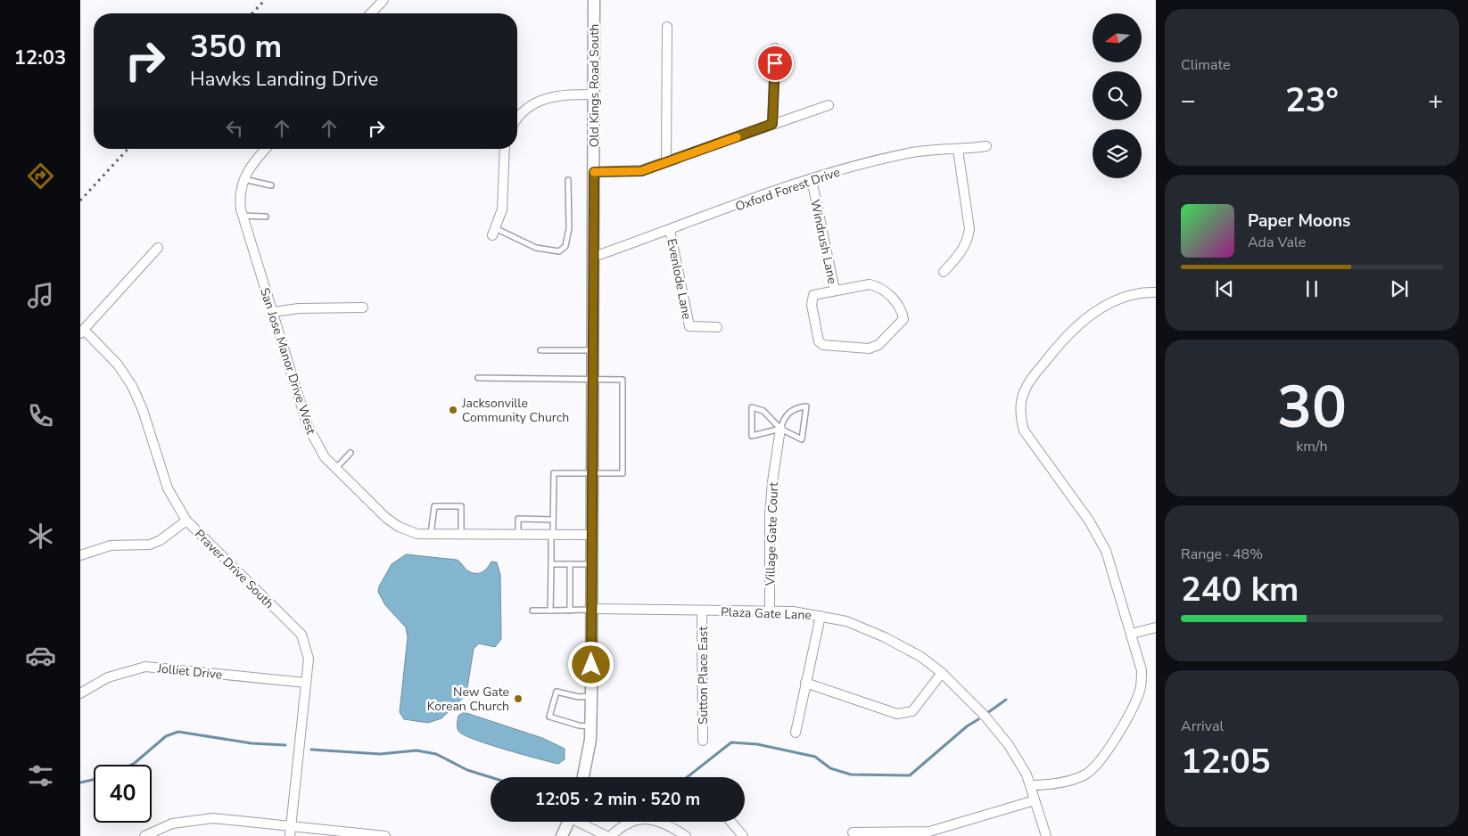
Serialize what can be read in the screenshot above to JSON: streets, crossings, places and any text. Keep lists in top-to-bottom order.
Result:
{
  "streets": {
    "street": [
      "Old Kings Road South",
      "Oxford Forest Drive",
      "Windrush Lane",
      "Evenlode Lane",
      "San Jose Manor Drive West",
      "Village Gate Court",
      "Praver Drive South",
      "Plaza Gate Lane",
      "Jolliet Drive",
      "Sutton Place East"
    ]
  },
  "crossings": [
    ["Old Kings Road South", "Oxford Forest Drive"],
    ["Old Kings Road South", "San Jose Manor Drive West"],
    ["Old Kings Road South", "Plaza Gate Lane"],
    ["Oxford Forest Drive", "Windrush Lane"],
    ["Oxford Forest Drive", "Evenlode Lane"],
    ["Village Gate Court", "Plaza Gate Lane"],
    ["Praver Drive South", "Jolliet Drive"],
    ["Plaza Gate Lane", "Sutton Place East"]
  ],
  "places": ["Jacksonville Community Church", "New Gate Korean Church"],
  "north": "left",
  "page": {
    "tabs": "12:03",
    "tile": [
      "Climate",
      ["30", "km/h"],
      ["Range · 48%", "240 km"],
      ["Arrival", "12:05"]
    ],
    "turn": ["350 m", "Hawks Landing Drive"],
    "heat": ["−", "23°", "+"],
    "song": ["Paper Moons", "Ada Vale"],
    "limit": "40",
    "trip": "12:05 · 2 min · 520 m"
  }
}
